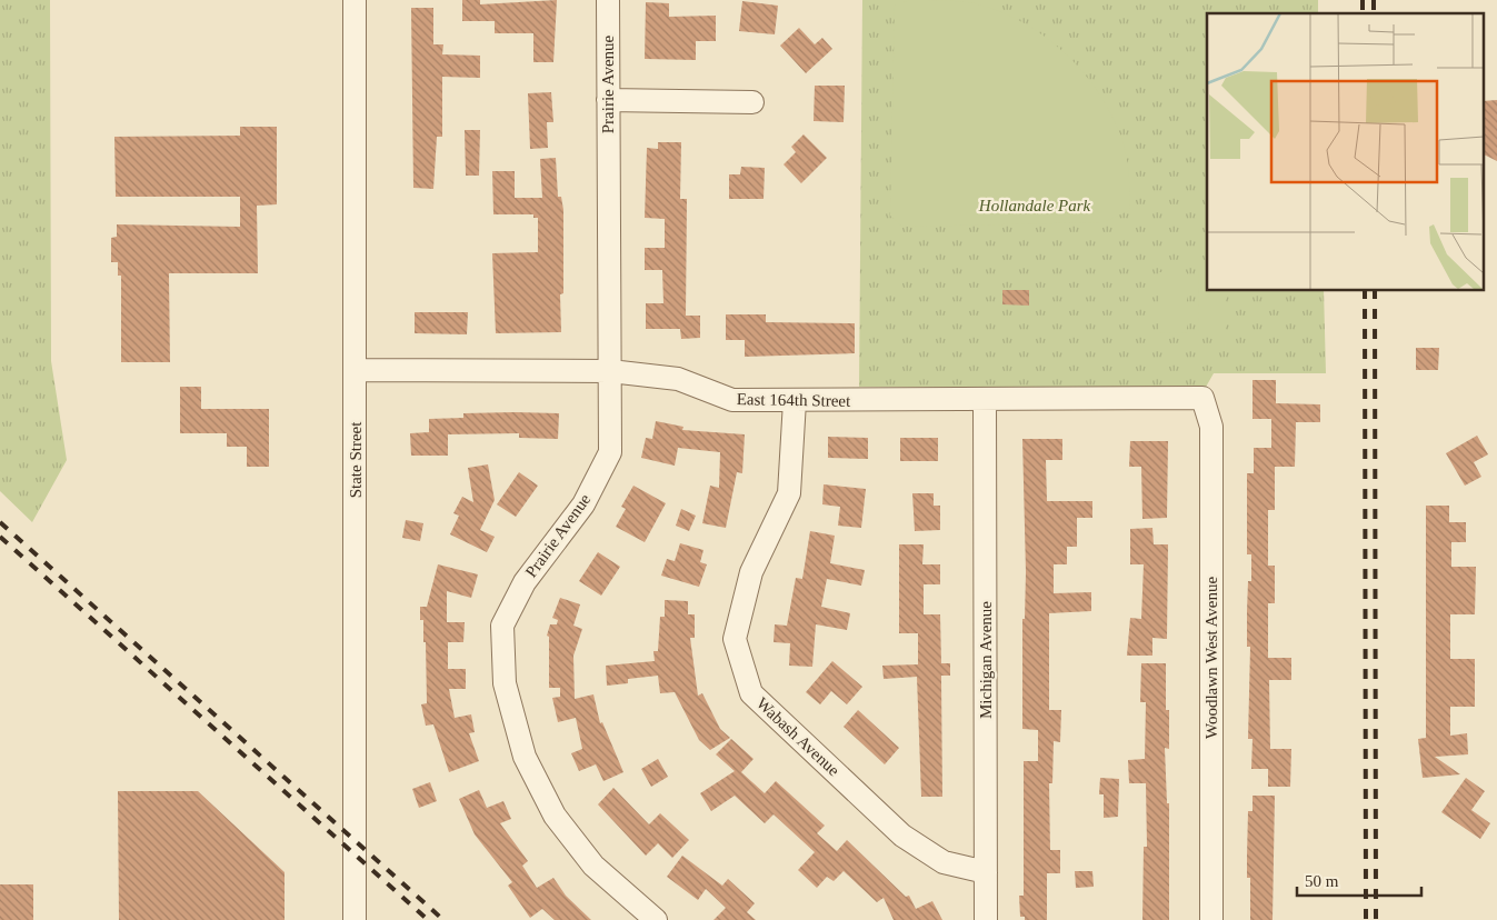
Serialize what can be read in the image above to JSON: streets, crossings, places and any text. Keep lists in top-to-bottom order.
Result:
{
  "streets": {
    "street": [
      "Prairie Avenue",
      "East 164th Street",
      "State Street",
      "Woodlawn West Avenue",
      "Michigan Avenue",
      "Wabash Avenue"
    ]
  },
  "crossings": [
    ["Prairie Avenue", "East 164th Street"],
    ["East 164th Street", "State Street"],
    ["East 164th Street", "Woodlawn West Avenue"],
    ["East 164th Street", "Michigan Avenue"],
    ["East 164th Street", "Wabash Avenue"],
    ["Michigan Avenue", "Wabash Avenue"]
  ],
  "parks": ["Hollandale Park"],
  "scale_bar": "50 m"
}
